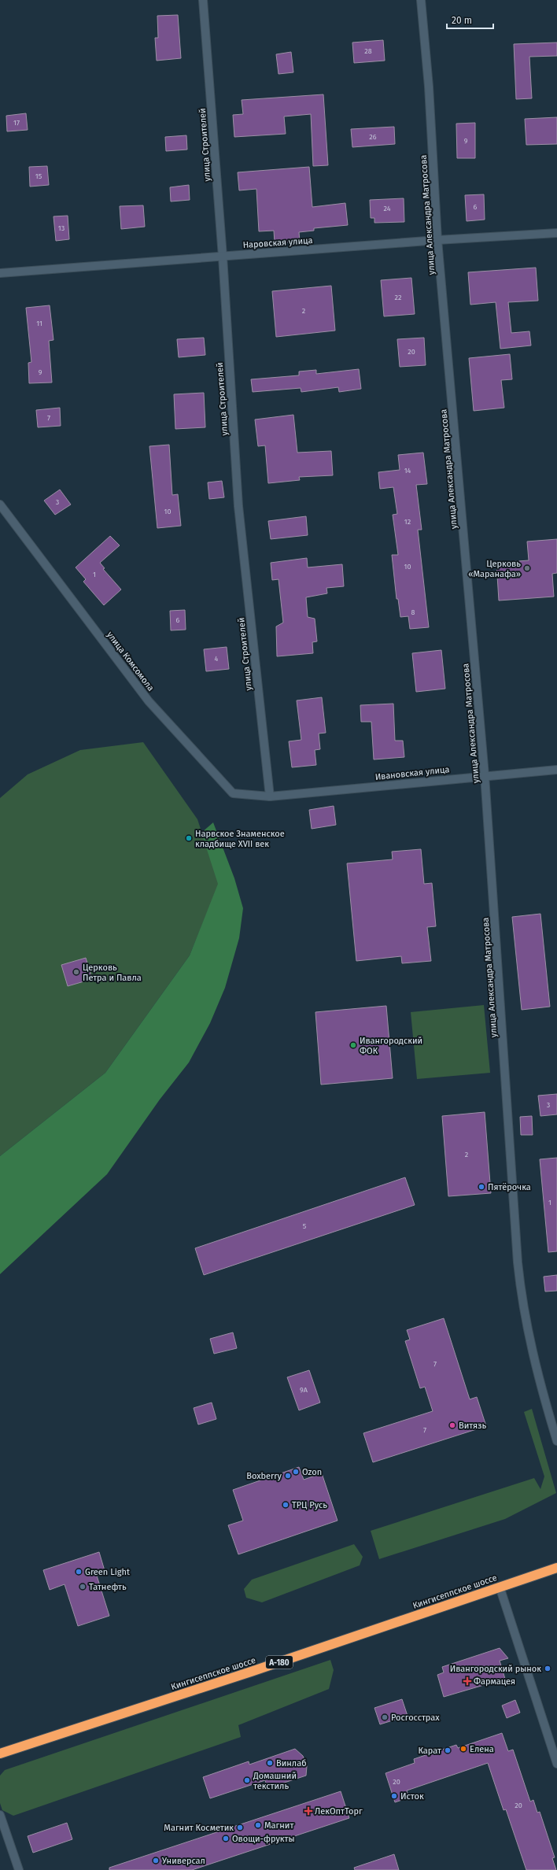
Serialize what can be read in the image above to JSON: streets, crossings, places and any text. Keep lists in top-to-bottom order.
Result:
{
  "streets": {
    "highway": ["Кингисеппское шоссе", "А-180"],
    "street": [
      "улица Строителей",
      "улица Александра Матросова",
      "Наровская улица",
      "улица Комсомола",
      "Ивановская улица"
    ]
  },
  "crossings": [
    ["улица Строителей", "Наровская улица"],
    ["улица Строителей", "улица Комсомола"],
    ["улица Строителей", "Ивановская улица"],
    ["улица Александра Матросова", "Наровская улица"],
    ["улица Александра Матросова", "Ивановская улица"],
    ["улица Комсомола", "Ивановская улица"]
  ],
  "places": {
    "other": [
      "Церковь «Маранафа»",
      "Нарвское Знаменское кладбище XVII век",
      "Церковь Петра и Павла",
      "Ивангородский ФОК",
      "Пятёрочка",
      "Витязь",
      "Ozon",
      "Boxberry",
      "ТРЦ Русь",
      "Green Light",
      "Татнефть",
      "Ивангородский рынок",
      "Росгосстрах",
      "Елена",
      "Карат",
      "Винлаб",
      "Домашний текстиль",
      "Исток",
      "Магнит",
      "Магнит Косметик",
      "Овощи-фрукты",
      "Универсал"
    ],
    "health": ["Фармацея", "ЛекОптТорг"]
  },
  "house_numbers": [
    "28",
    "17",
    "26",
    "9",
    "15",
    "6",
    "24",
    "13",
    "22",
    "2",
    "11",
    "20",
    "9",
    "7",
    "14",
    "3",
    "10",
    "12",
    "10",
    "1",
    "8",
    "6",
    "4",
    "3",
    "2",
    "1",
    "5",
    "7",
    "9А",
    "7",
    "20",
    "20"
  ],
  "scale_bar": "20 m"
}
